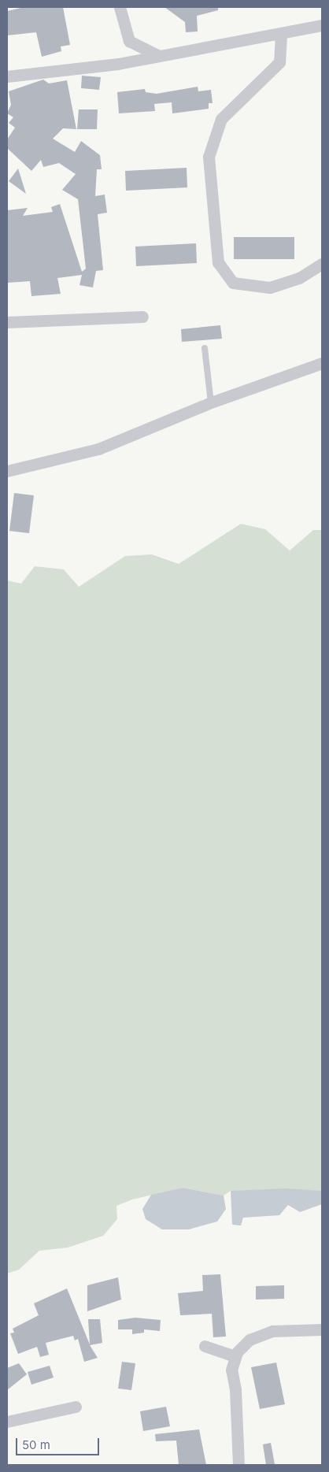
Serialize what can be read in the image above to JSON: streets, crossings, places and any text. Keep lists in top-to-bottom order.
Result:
{
  "scale_bar": "50 m"
}
